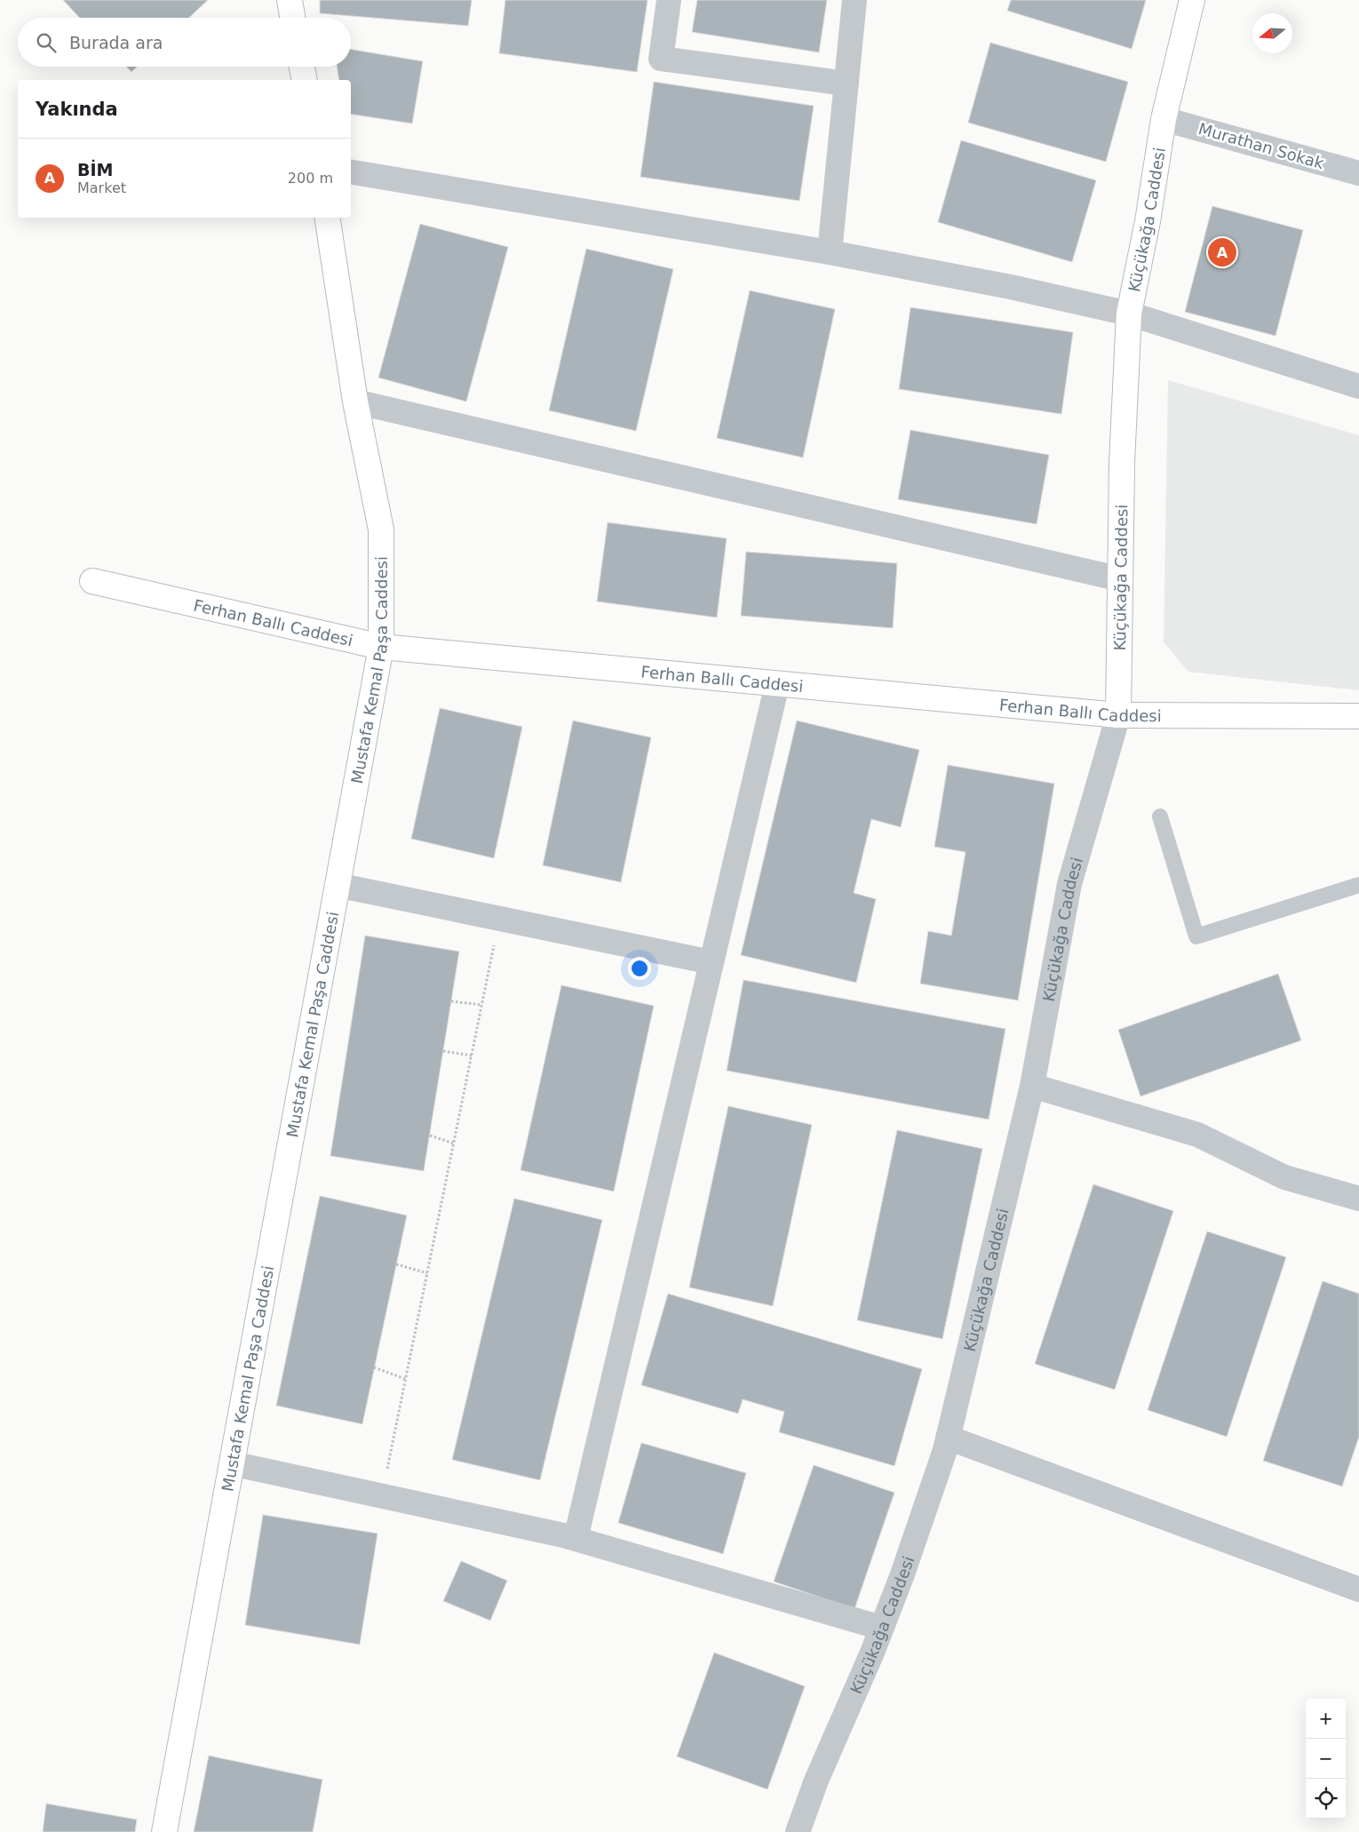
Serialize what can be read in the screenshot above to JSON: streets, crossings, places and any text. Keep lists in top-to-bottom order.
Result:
{
  "streets": {
    "street": [
      "Murathan Sokak",
      "Küçükağa Caddesi",
      "Ferhan Ballı Caddesi",
      "Mustafa Kemal Paşa Caddesi"
    ]
  },
  "crossings": [
    ["Murathan Sokak", "Küçükağa Caddesi"],
    ["Küçükağa Caddesi", "Ferhan Ballı Caddesi"],
    ["Ferhan Ballı Caddesi", "Mustafa Kemal Paşa Caddesi"]
  ],
  "north": "left",
  "page": {
    "search": "Burada ara",
    "heading": "Yakında",
    "list": [
      {
        "mark": "A",
        "name": "BİM",
        "note": "Market",
        "value": "200 m"
      }
    ],
    "pins": "A",
    "map_buttons": ["+", "−"]
  }
}
